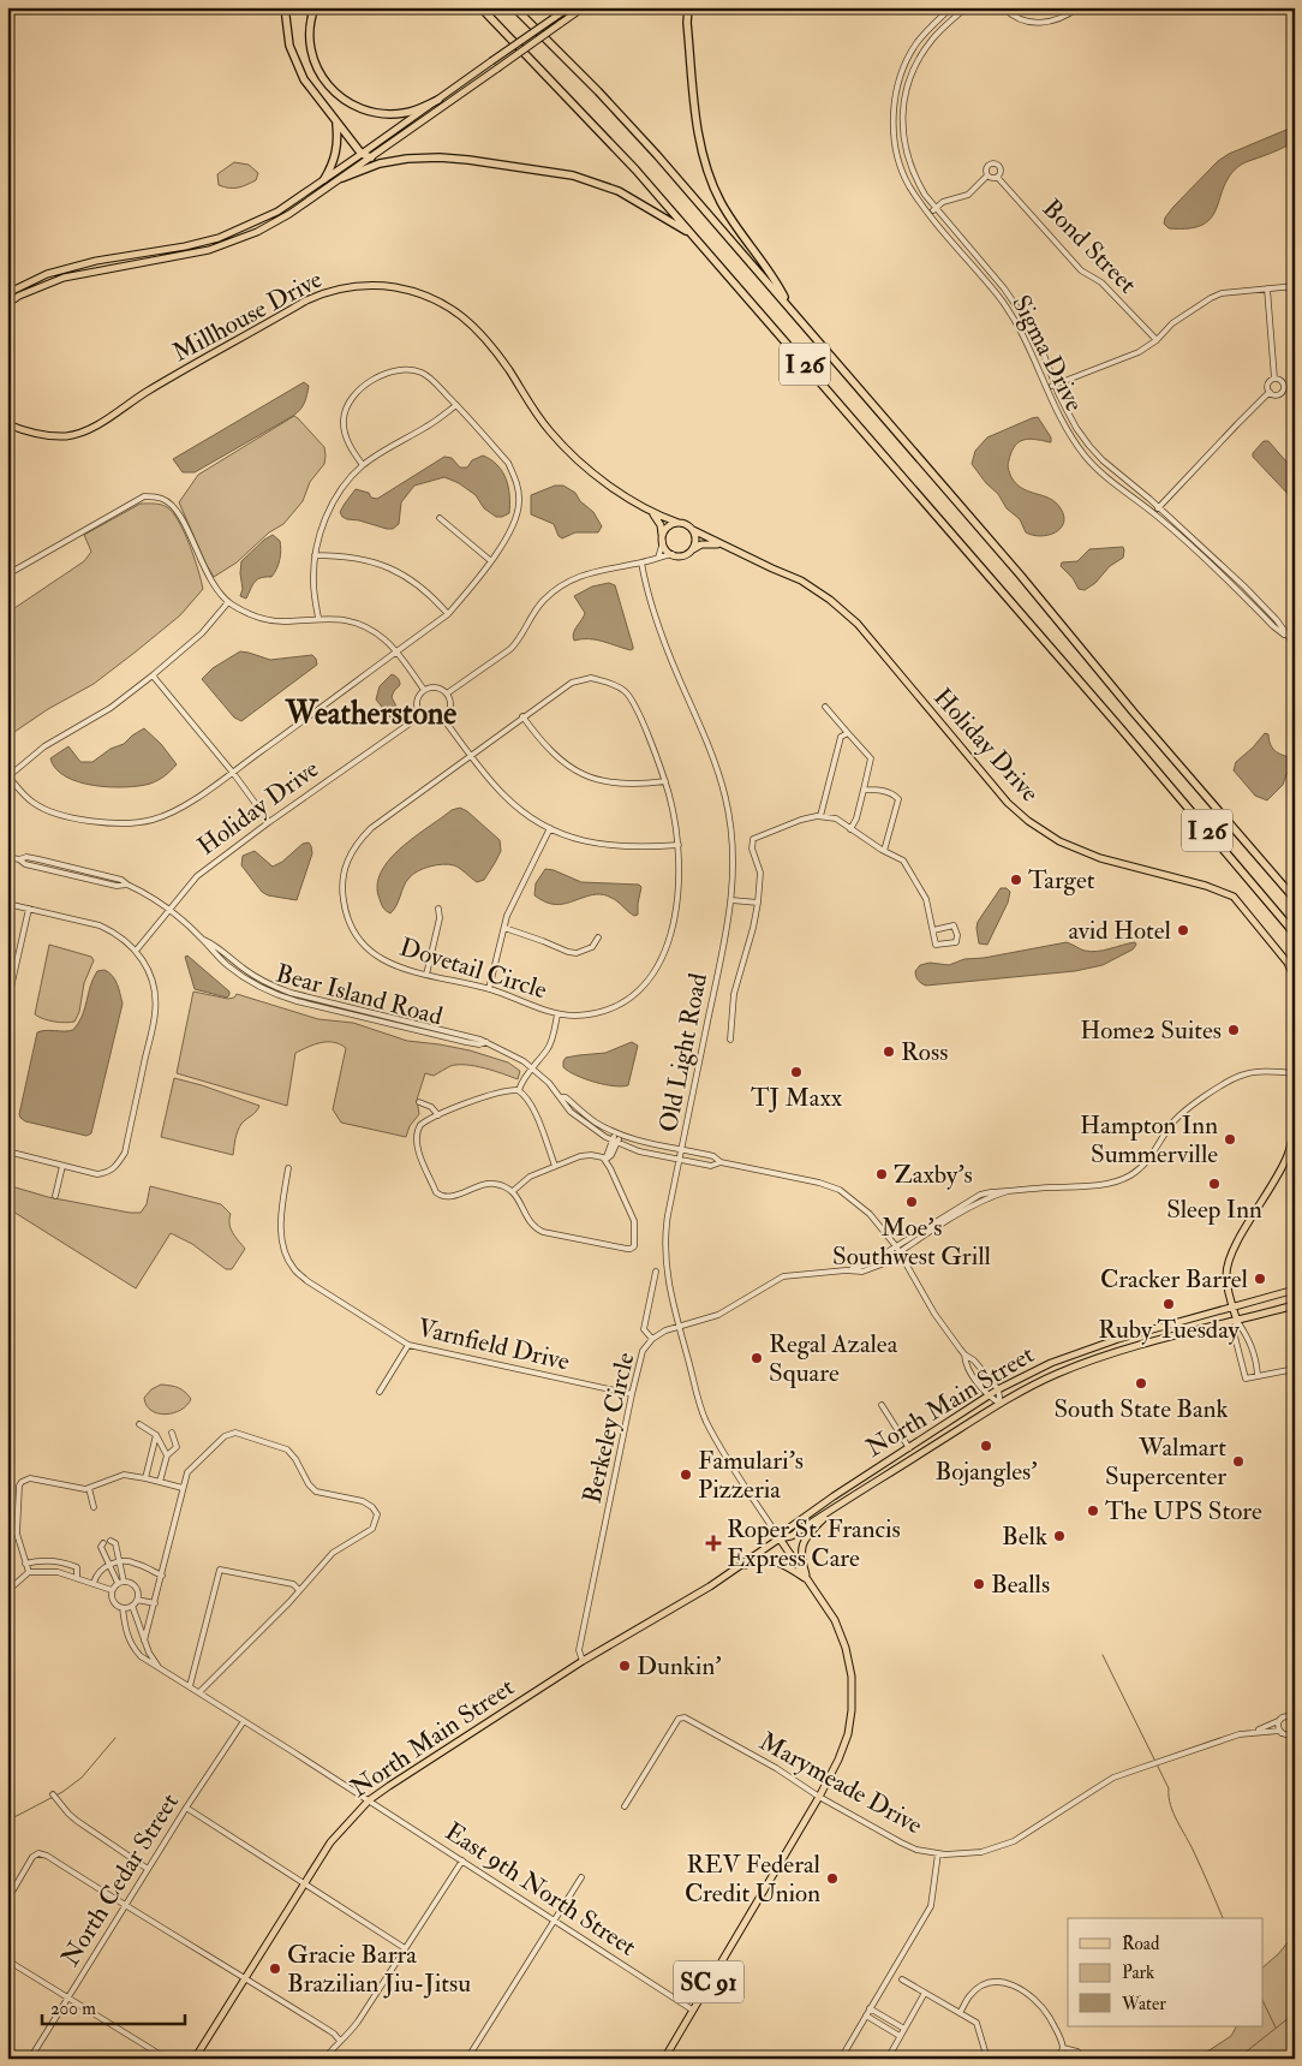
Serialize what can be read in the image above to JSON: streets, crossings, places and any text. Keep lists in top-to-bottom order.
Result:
{
  "streets": {
    "highway": ["I 26"],
    "main road": [
      "Millhouse Drive",
      "Holiday Drive",
      "North Main Street",
      "SC 91"
    ],
    "street": [
      "Bond Street",
      "Sigma Drive",
      "Dovetail Circle",
      "Bear Island Road",
      "Old Light Road",
      "Varnfield Drive",
      "Berkeley Circle",
      "Marymeade Drive",
      "North Cedar Street",
      "East 9th North Street"
    ]
  },
  "crossings": [
    ["Millhouse Drive", "Holiday Drive"],
    ["Holiday Drive", "Bear Island Road"],
    ["Dovetail Circle", "Bear Island Road"],
    ["Bear Island Road", "Old Light Road"],
    ["Old Light Road", "North Main Street"],
    ["Old Light Road", "Berkeley Circle"],
    ["Old Light Road", "SC 91"],
    ["Varnfield Drive", "Berkeley Circle"],
    ["North Main Street", "Berkeley Circle"],
    ["North Main Street", "East 9th North Street"],
    ["North Main Street", "SC 91"],
    ["Marymeade Drive", "SC 91"],
    ["North Cedar Street", "East 9th North Street"],
    ["East 9th North Street", "SC 91"]
  ],
  "districts": ["Weatherstone"],
  "places": {
    "other": [
      "Target",
      "avid Hotel",
      "Home2 Suites",
      "Ross",
      "TJ Maxx",
      "Hampton Inn Summerville",
      "Zaxby's",
      "Sleep Inn",
      "Moe's Southwest Grill",
      "Cracker Barrel",
      "Ruby Tuesday",
      "Regal Azalea Square",
      "South State Bank",
      "Bojangles'",
      "Walmart Supercenter",
      "Famulari's Pizzeria",
      "The UPS Store",
      "Belk",
      "Bealls",
      "Dunkin'",
      "REV Federal Credit Union",
      "Gracie Barra Brazilian Jiu-Jitsu"
    ],
    "health": ["Roper St. Francis Express Care"]
  },
  "legend": ["Road", "Park", "Water"],
  "scale_bar": "200 m"
}
